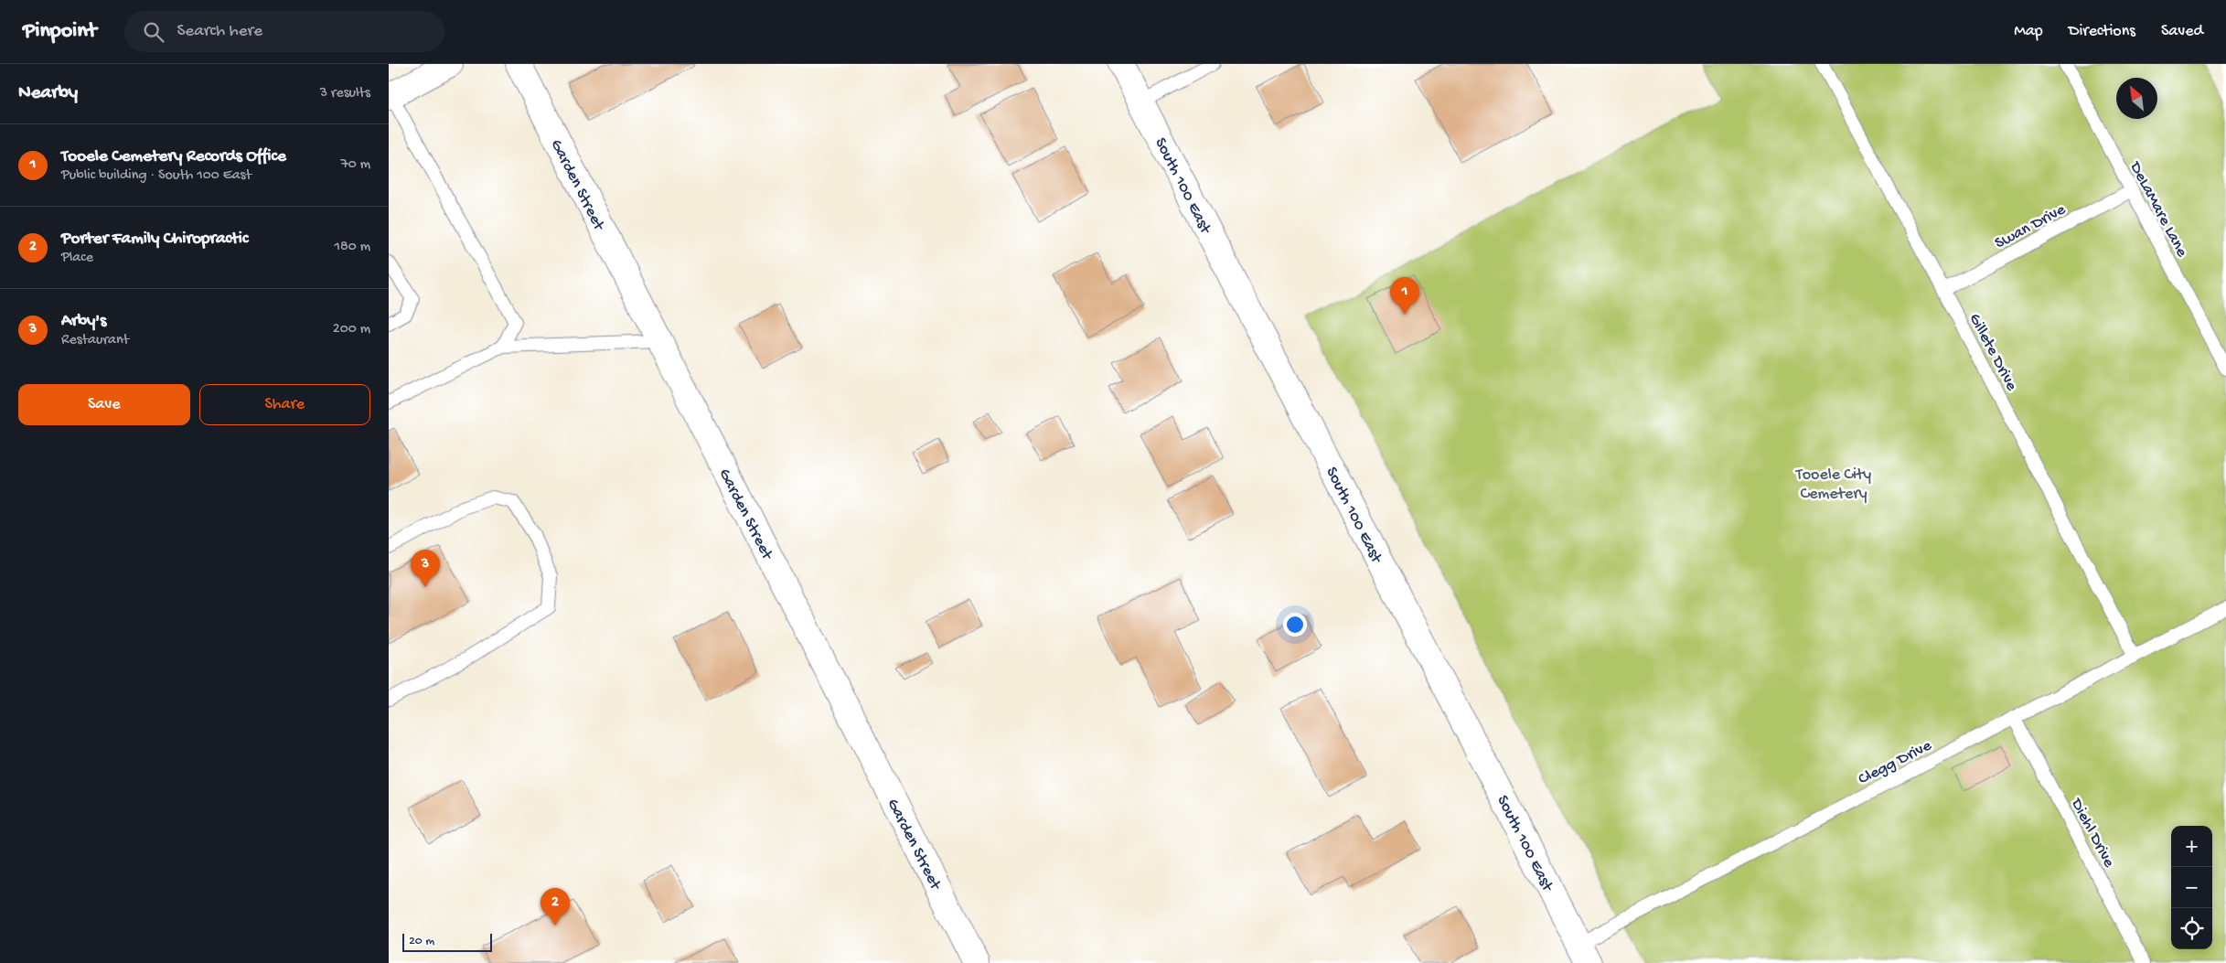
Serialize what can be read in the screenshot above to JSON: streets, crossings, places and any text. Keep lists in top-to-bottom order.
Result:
{
  "streets": {
    "street": ["Garden Street", "South 100 East"],
    "lane": [
      "DeLaMare Lane",
      "Swan Drive",
      "Gillete Drive",
      "Clegg Drive",
      "Diehl Drive"
    ]
  },
  "crossings": [
    ["South 100 East", "Clegg Drive"],
    ["DeLaMare Lane", "Swan Drive"],
    ["Swan Drive", "Gillete Drive"],
    ["Gillete Drive", "Clegg Drive"],
    ["Clegg Drive", "Diehl Drive"]
  ],
  "parks": ["Tooele City Cemetery"],
  "scale_bar": "20 m",
  "north": "top left",
  "page": {
    "header": "Pinpoint",
    "search": "Search here",
    "nav": ["Map", "Directions", "Saved"],
    "heading": ["Nearby", "3 results"],
    "list": [
      {
        "mark": "1",
        "name": "Tooele Cemetery Records Office",
        "note": "Public building · South 100 East",
        "value": "70 m"
      },
      {
        "mark": "2",
        "name": "Porter Family Chiropractic",
        "note": "Place",
        "value": "180 m"
      },
      {
        "mark": "3",
        "name": "Arby's",
        "note": "Restaurant",
        "value": "200 m"
      }
    ],
    "pins": ["1", "3", "2"],
    "buttons": ["Save", "Share"],
    "map_buttons": ["+", "−"],
    "scale": "20 m"
  }
}
